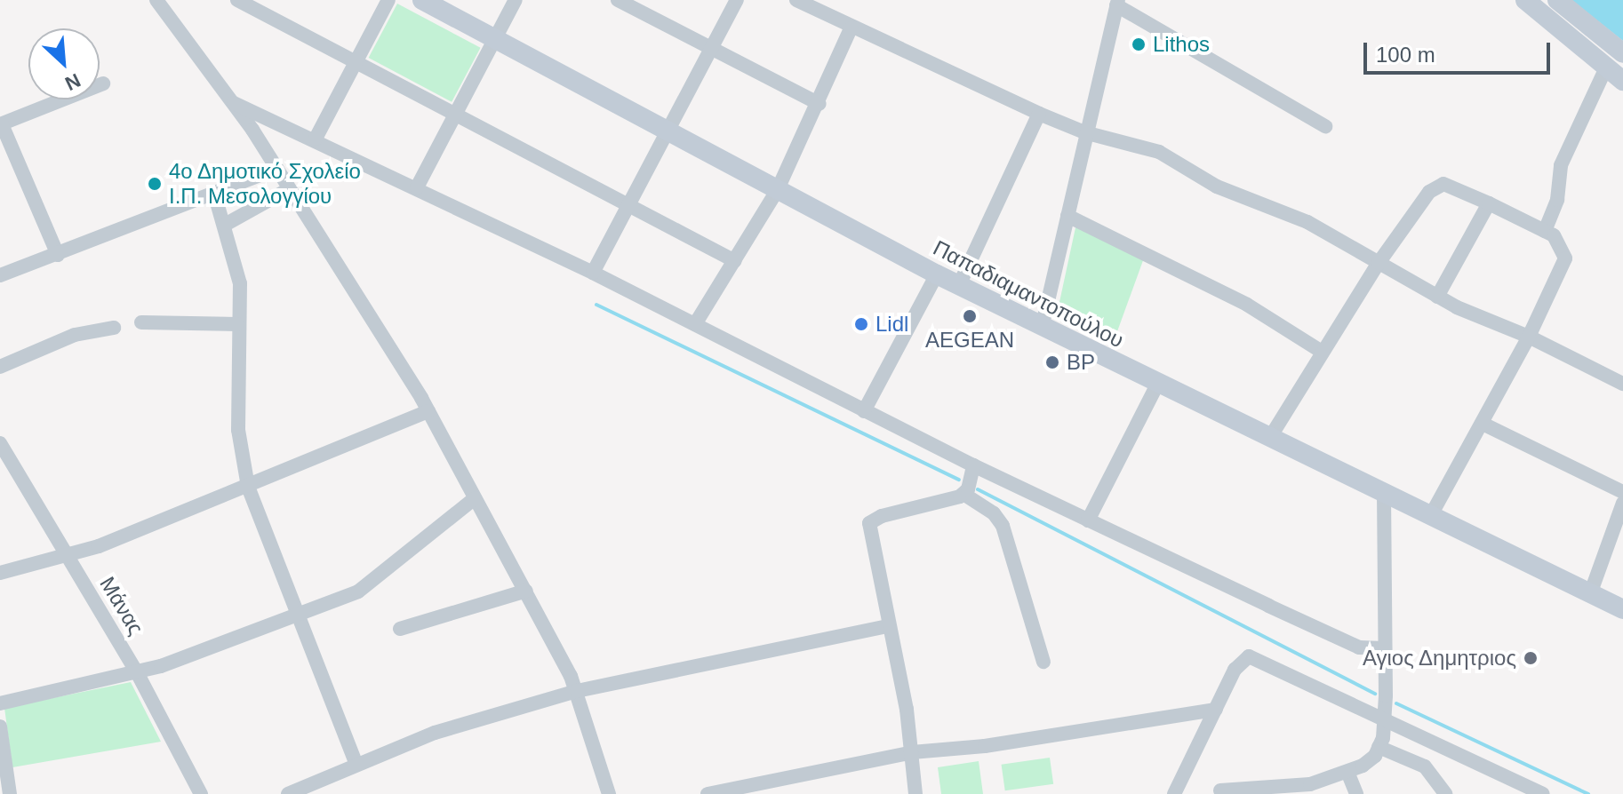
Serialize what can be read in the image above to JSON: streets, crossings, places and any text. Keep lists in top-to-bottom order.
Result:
{
  "streets": {
    "main road": ["Παπαδιαμαντοπούλου"],
    "street": ["Μάνας"]
  },
  "places": [
    "Lithos",
    "4ο Δημοτικό Σχολείο Ι.Π. Μεσολογγίου",
    "AEGEAN",
    "Lidl",
    "BP",
    "Αγιος Δημητριος"
  ],
  "scale_bar": "100 m",
  "north": "bottom right"
}
